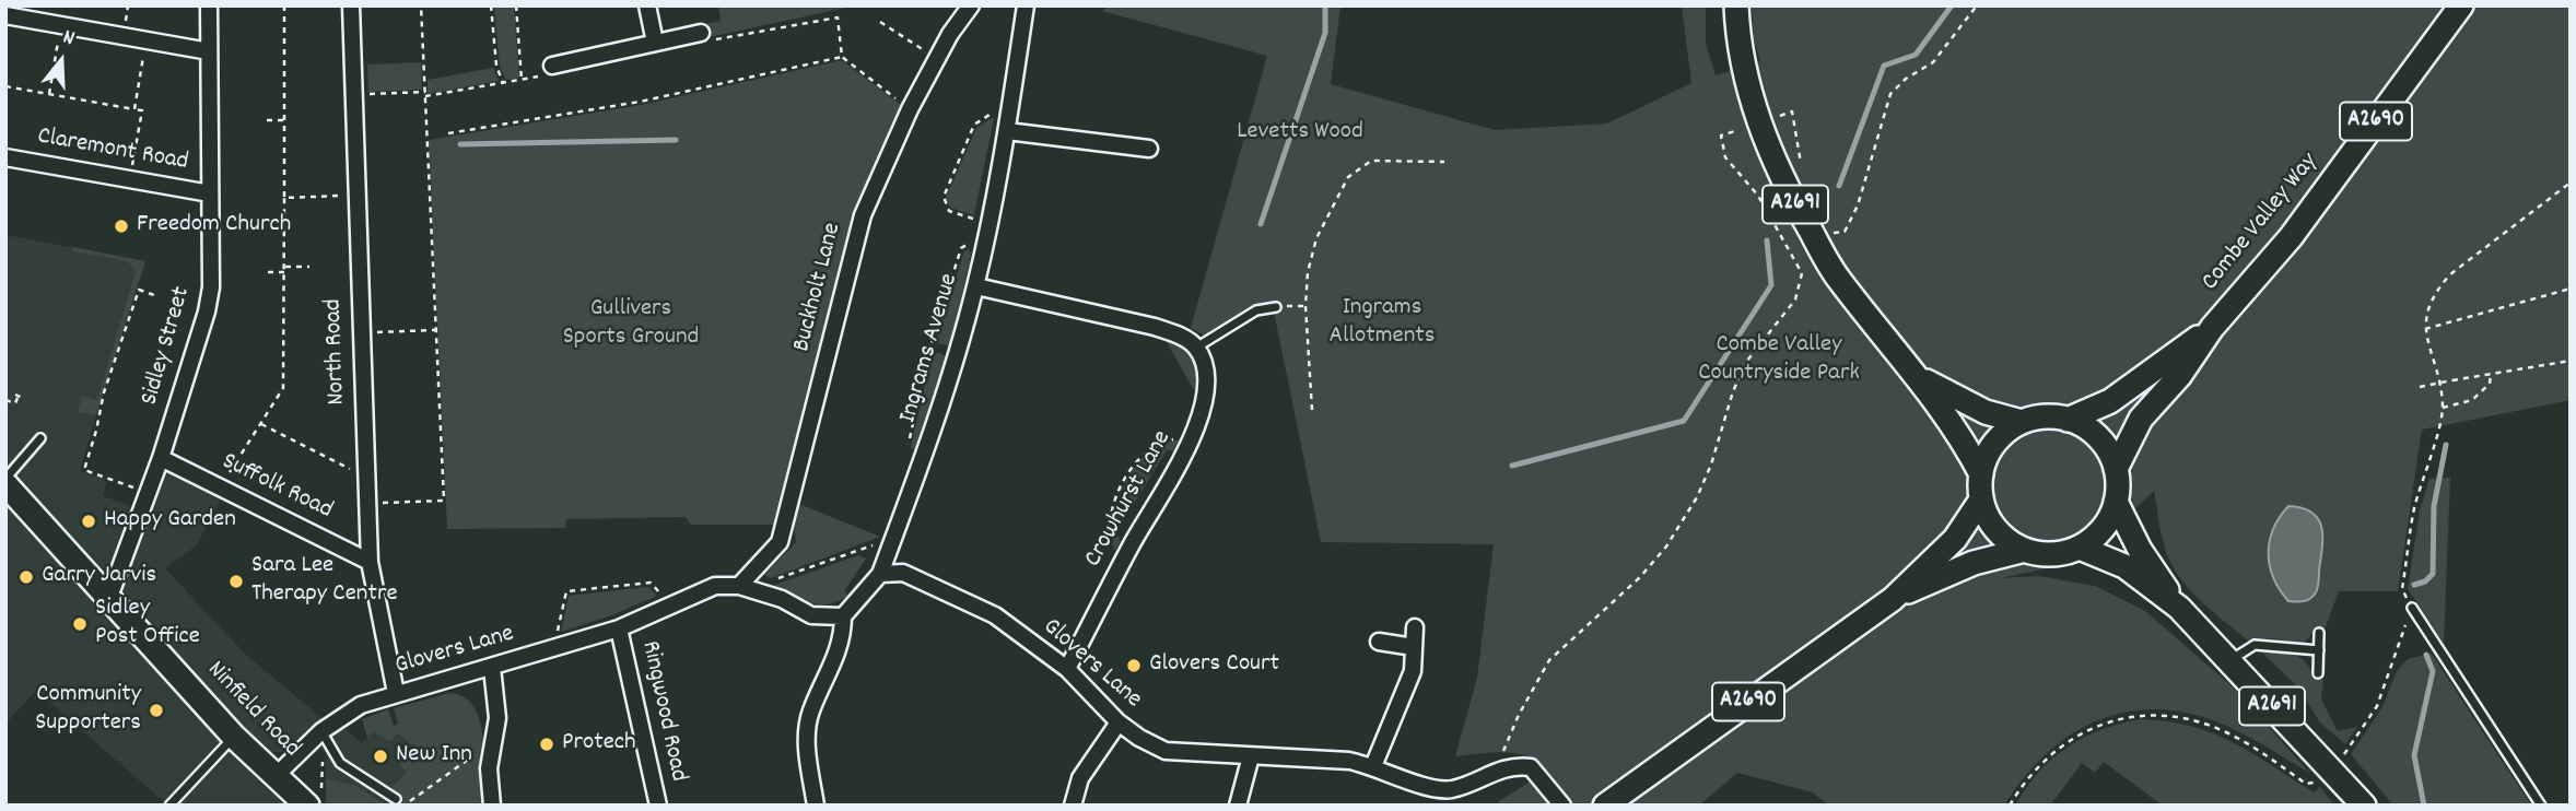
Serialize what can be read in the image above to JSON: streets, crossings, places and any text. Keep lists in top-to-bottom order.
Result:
{
  "streets": {
    "main road": [
      "A2690",
      "A2691",
      "Combe Valley Way",
      "Ninfield Road"
    ],
    "street": [
      "Claremont Road",
      "Buckholt Lane",
      "Sidley Street",
      "Ingrams Avenue",
      "North Road",
      "Suffolk Road",
      "Crowhurst Lane",
      "Glovers Lane",
      "Ringwood Road"
    ]
  },
  "crossings": [
    ["A2690", "A2691"],
    ["A2690", "Combe Valley Way"],
    ["Claremont Road", "Sidley Street"],
    ["A2691", "Combe Valley Way"],
    ["Buckholt Lane", "Glovers Lane"],
    ["Sidley Street", "Suffolk Road"],
    ["Sidley Street", "Ninfield Road"],
    ["Ingrams Avenue", "Glovers Lane"],
    ["North Road", "Suffolk Road"],
    ["North Road", "Glovers Lane"],
    ["Crowhurst Lane", "Glovers Lane"],
    ["Glovers Lane", "Ninfield Road"],
    ["Glovers Lane", "Ringwood Road"]
  ],
  "parks": [
    "Levetts Wood",
    "Ingrams Allotments",
    "Gullivers Sports Ground",
    "Combe Valley Countryside Park"
  ],
  "places": [
    "Freedom Church",
    "Happy Garden",
    "Garry Jarvis",
    "Sara Lee Therapy Centre",
    "Sidley Post Office",
    "Glovers Court",
    "Community Supporters",
    "Protech",
    "New Inn"
  ],
  "north": "top"
}
